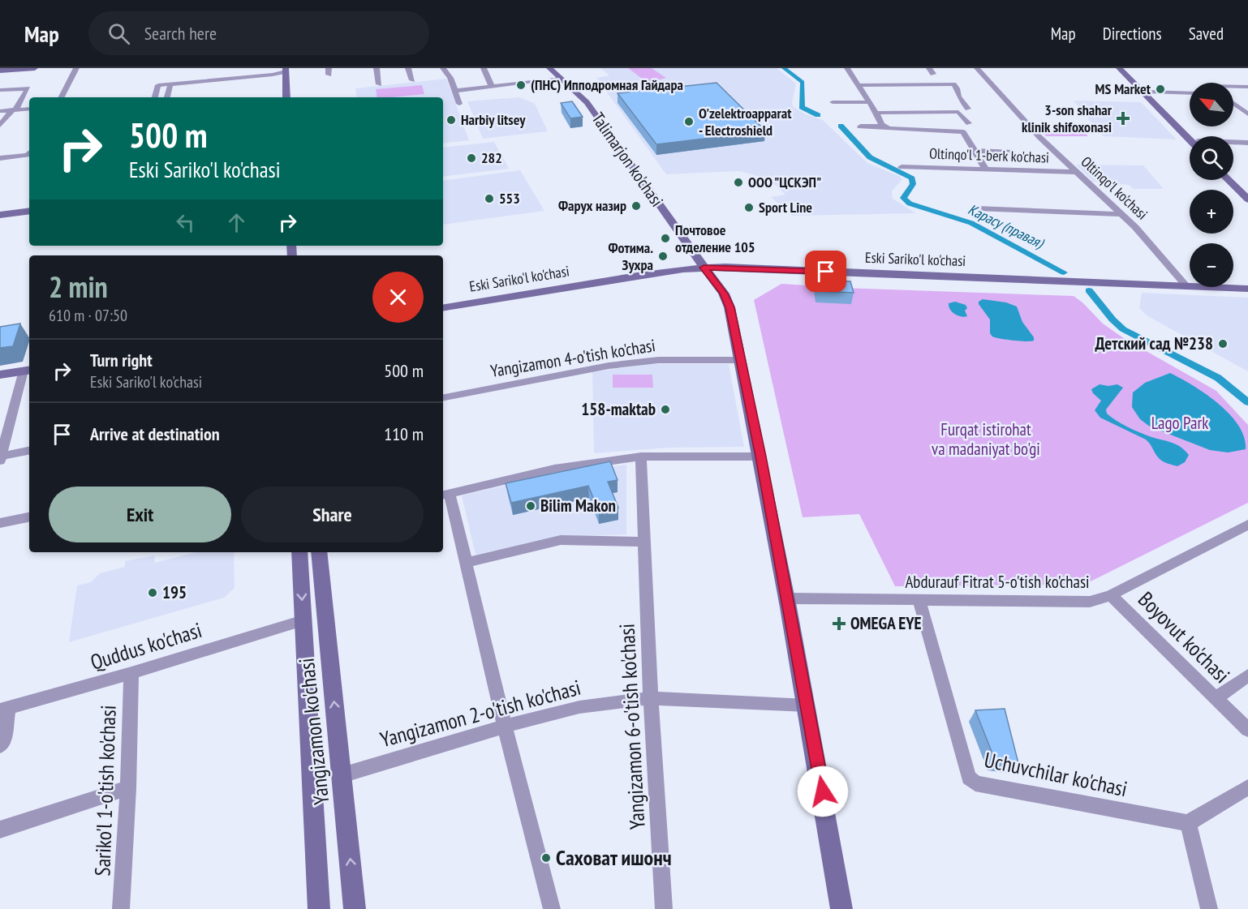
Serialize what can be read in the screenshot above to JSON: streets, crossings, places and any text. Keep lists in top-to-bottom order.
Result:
{
  "streets": {
    "street": [
      "Oltinqo'l 1-berk ko'chasi",
      "Talimarjon ko'chasi",
      "Oltinqo'l ko'chasi",
      "Eski Sariko'l ko'chasi",
      "Yangizamon 4-o'tish ko'chasi",
      "Abdurauf Fitrat 5-o'tish ko'chasi",
      "Boyovut ko'chasi",
      "Quddus ko'chasi",
      "Yangizamon 2-o'tish ko'chasi",
      "Yangizamon 6-o'tish ko'chasi",
      "Yangizamon ko'chasi",
      "Uchuvchilar ko'chasi",
      "Sariko'l 1-o'tish ko'chasi"
    ]
  },
  "crossings": [
    ["Oltinqo'l 1-berk ko'chasi", "Oltinqo'l ko'chasi"],
    ["Talimarjon ko'chasi", "Eski Sariko'l ko'chasi"],
    ["Talimarjon ko'chasi", "Yangizamon 4-o'tish ko'chasi"],
    ["Talimarjon ko'chasi", "Abdurauf Fitrat 5-o'tish ko'chasi"],
    ["Talimarjon ko'chasi", "Yangizamon 2-o'tish ko'chasi"],
    ["Oltinqo'l ko'chasi", "Eski Sariko'l ko'chasi"],
    ["Abdurauf Fitrat 5-o'tish ko'chasi", "Boyovut ko'chasi"],
    ["Abdurauf Fitrat 5-o'tish ko'chasi", "Uchuvchilar ko'chasi"],
    ["Quddus ko'chasi", "Yangizamon ko'chasi"],
    ["Quddus ko'chasi", "Sariko'l 1-o'tish ko'chasi"],
    ["Yangizamon 2-o'tish ko'chasi", "Yangizamon 6-o'tish ko'chasi"],
    ["Yangizamon 2-o'tish ko'chasi", "Yangizamon ko'chasi"]
  ],
  "water": ["Карасу (правая)"],
  "parks": ["Lago Park", "Furqat istirohat va madaniyat bo'gi"],
  "places": {
    "other": [
      "(ПНС) Ипподромная Гайдара",
      "MS Market",
      "Harbiy litsey",
      "O'zelektroapparat - Electroshield",
      "282",
      "ООО \"ЦСКЭП\"",
      "553",
      "Фарух назир",
      "Sport Line",
      "Почтовое отделение 105",
      "Фотима. Зухра",
      "Детский сад №238",
      "158-maktab",
      "Bilim Makon",
      "195",
      "Саховат ишонч"
    ],
    "health": ["3-son shahar klinik shifoxonasi", "OMEGA EYE"]
  },
  "north": "top left",
  "page": {
    "header": "Map",
    "search": "Search here",
    "nav": ["Map", "Directions", "Saved"],
    "map_buttons": ["+", "−"],
    "turn": ["500 m", "Eski Sariko'l ko'chasi"],
    "heading": ["2 min", "610 m · 07:50"],
    "list": [
      {
        "name": "Turn right",
        "note": "Eski Sariko'l ko'chasi",
        "value": "500 m"
      },
      {
        "name": "Arrive at destination",
        "value": "110 m"
      }
    ],
    "buttons": ["Exit", "Share"]
  }
}
